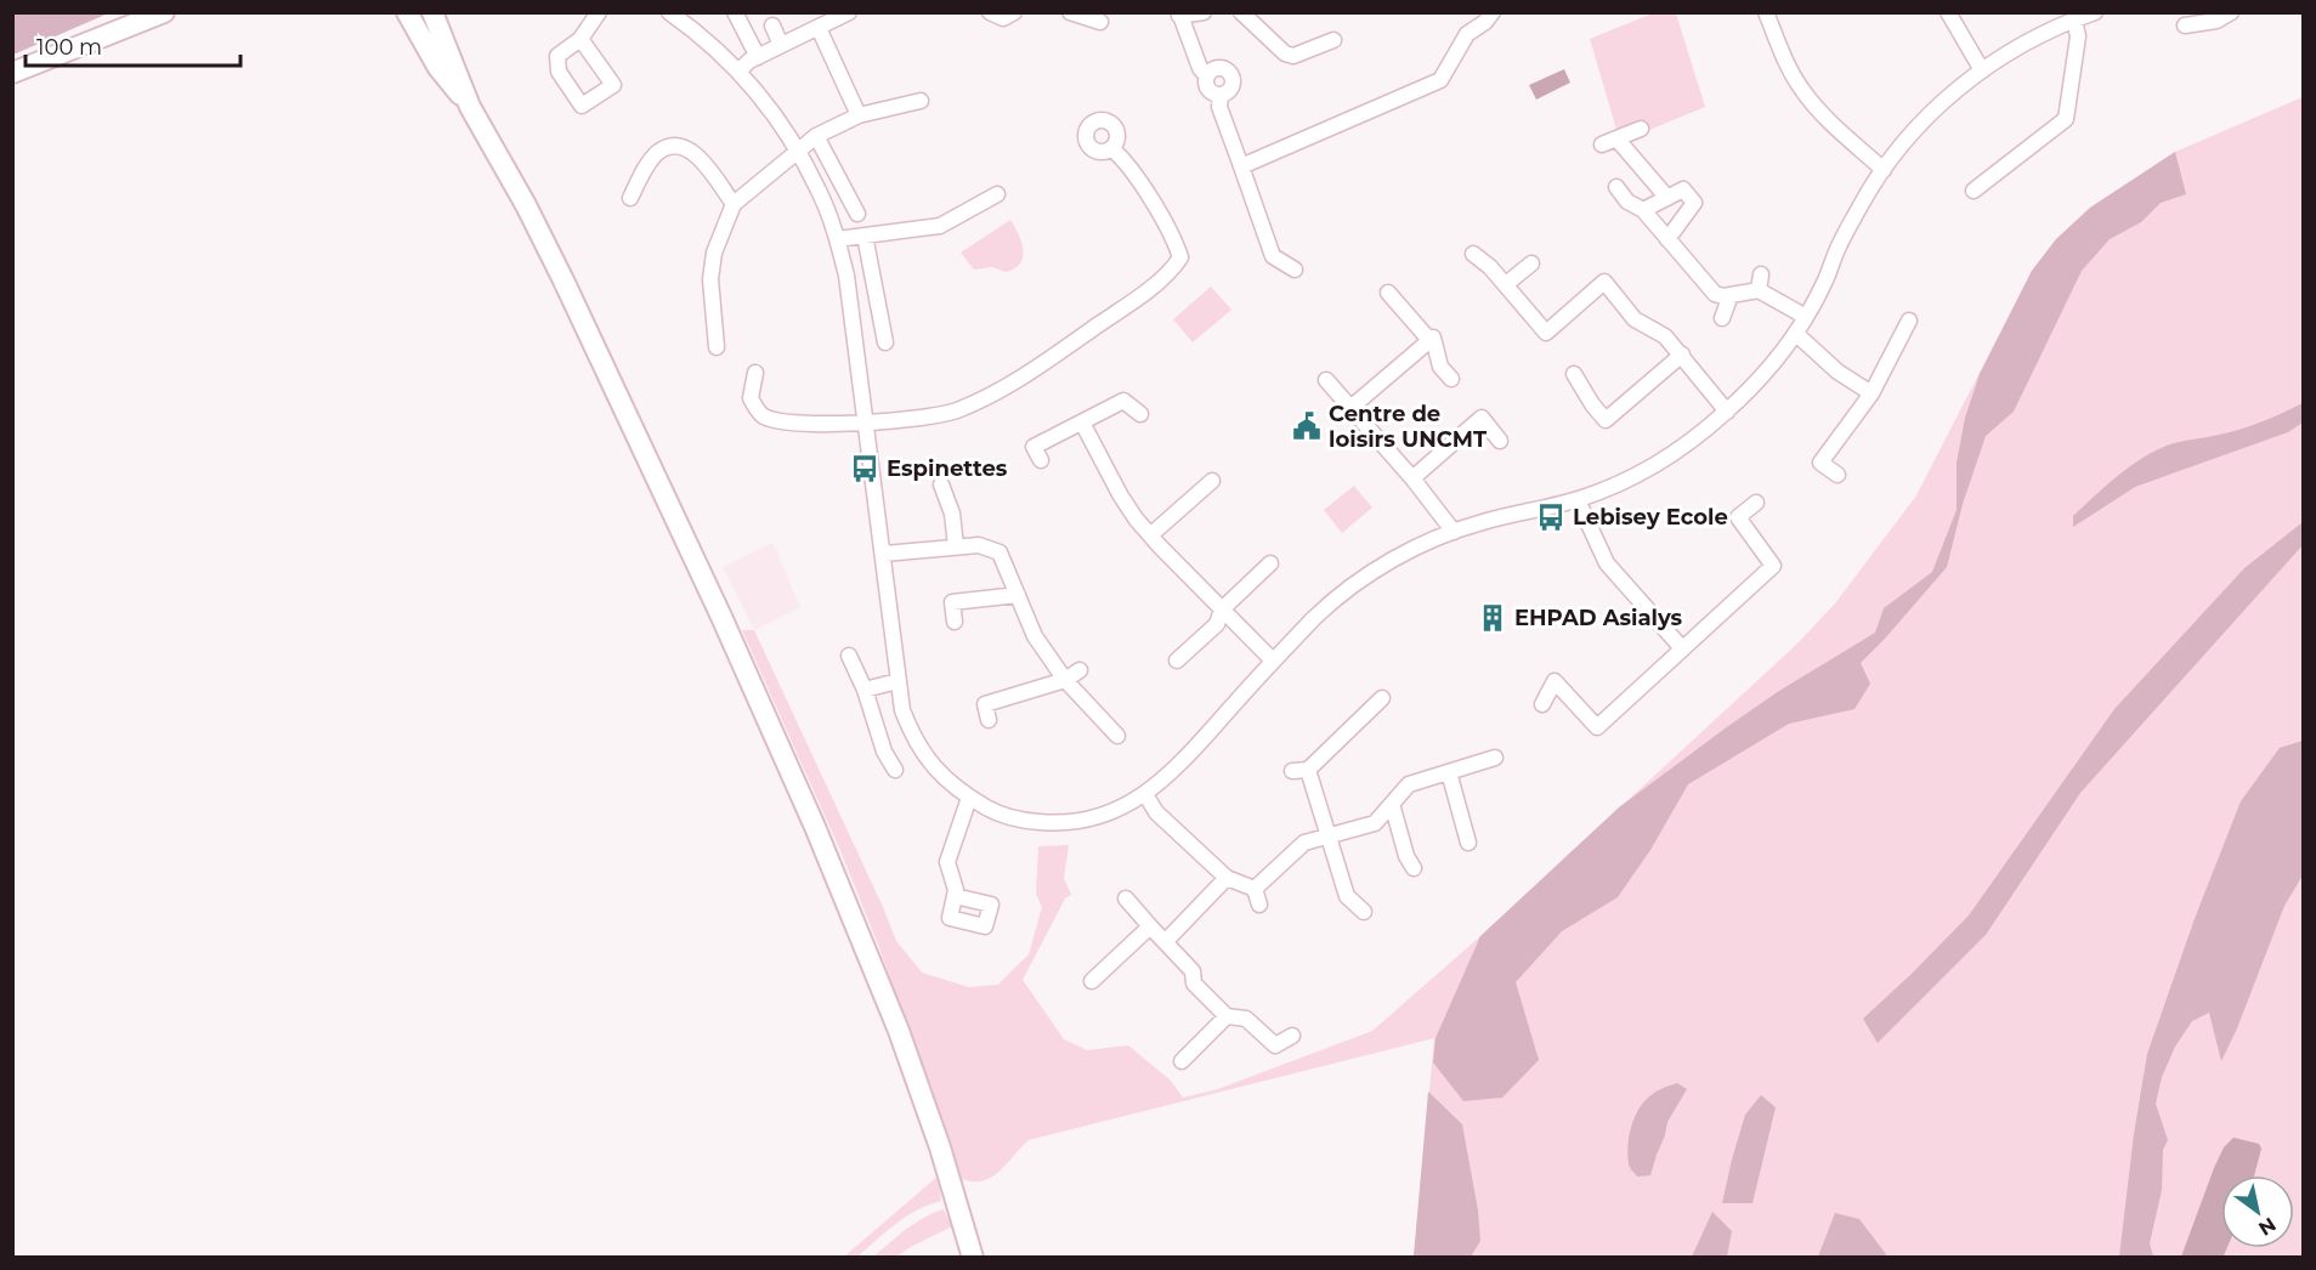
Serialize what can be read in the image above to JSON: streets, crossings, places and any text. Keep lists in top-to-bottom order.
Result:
{
  "places": {
    "public building": ["Centre de loisirs UNCMT"],
    "bus stop": ["Espinettes", "Lebisey Ecole"],
    "building": ["EHPAD Asialys"]
  },
  "scale_bar": "100 m",
  "north": "bottom right"
}
